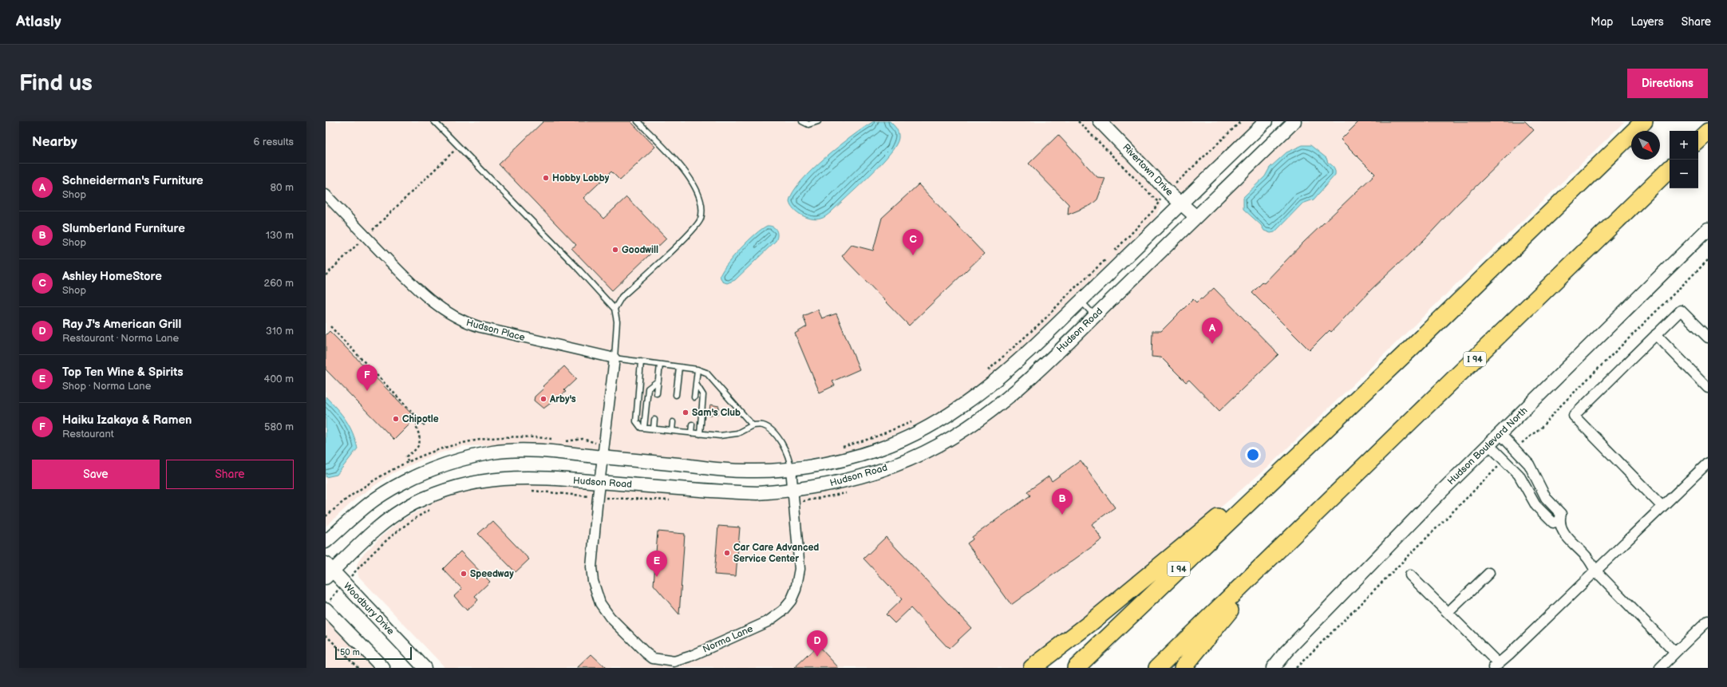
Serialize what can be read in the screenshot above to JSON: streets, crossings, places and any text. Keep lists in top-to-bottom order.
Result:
{
  "streets": {
    "highway": ["I 94"],
    "street": [
      "Rivertown Drive",
      "Hudson Place",
      "Hudson Road",
      "Hudson Boulevard North",
      "Woodbury Drive",
      "Norma Lane"
    ]
  },
  "crossings": [
    ["Rivertown Drive", "Hudson Road"],
    ["Hudson Road", "Woodbury Drive"],
    ["Hudson Road", "Norma Lane"]
  ],
  "places": [
    "Hobby Lobby",
    "Goodwill",
    "Arby's",
    "Sam's Club",
    "Chipotle",
    "Car Care Advanced Service Center",
    "Speedway"
  ],
  "scale_bar": "50 m",
  "north": "bottom right",
  "page": {
    "header": "Atlasly",
    "nav": ["Map", "Layers", "Share"],
    "buttons": [
      "Directions",
      ["Save", "Share"]
    ],
    "title": "Find us",
    "heading": ["Nearby", "6 results"],
    "map_buttons": ["+", "−"],
    "list": [
      {
        "mark": "A",
        "name": "Schneiderman's Furniture",
        "note": "Shop",
        "value": "80 m"
      },
      {
        "mark": "B",
        "name": "Slumberland Furniture",
        "note": "Shop",
        "value": "130 m"
      },
      {
        "mark": "C",
        "name": "Ashley HomeStore",
        "note": "Shop",
        "value": "260 m"
      },
      {
        "mark": "D",
        "name": "Ray J's American Grill",
        "note": "Restaurant · Norma Lane",
        "value": "310 m"
      },
      {
        "mark": "E",
        "name": "Top Ten Wine & Spirits",
        "note": "Shop · Norma Lane",
        "value": "400 m"
      },
      {
        "mark": "F",
        "name": "Haiku Izakaya & Ramen",
        "note": "Restaurant",
        "value": "580 m"
      }
    ],
    "pins": [
      "C",
      "A",
      "F",
      "B",
      "E",
      "D"
    ],
    "scale": "50 m"
  }
}
